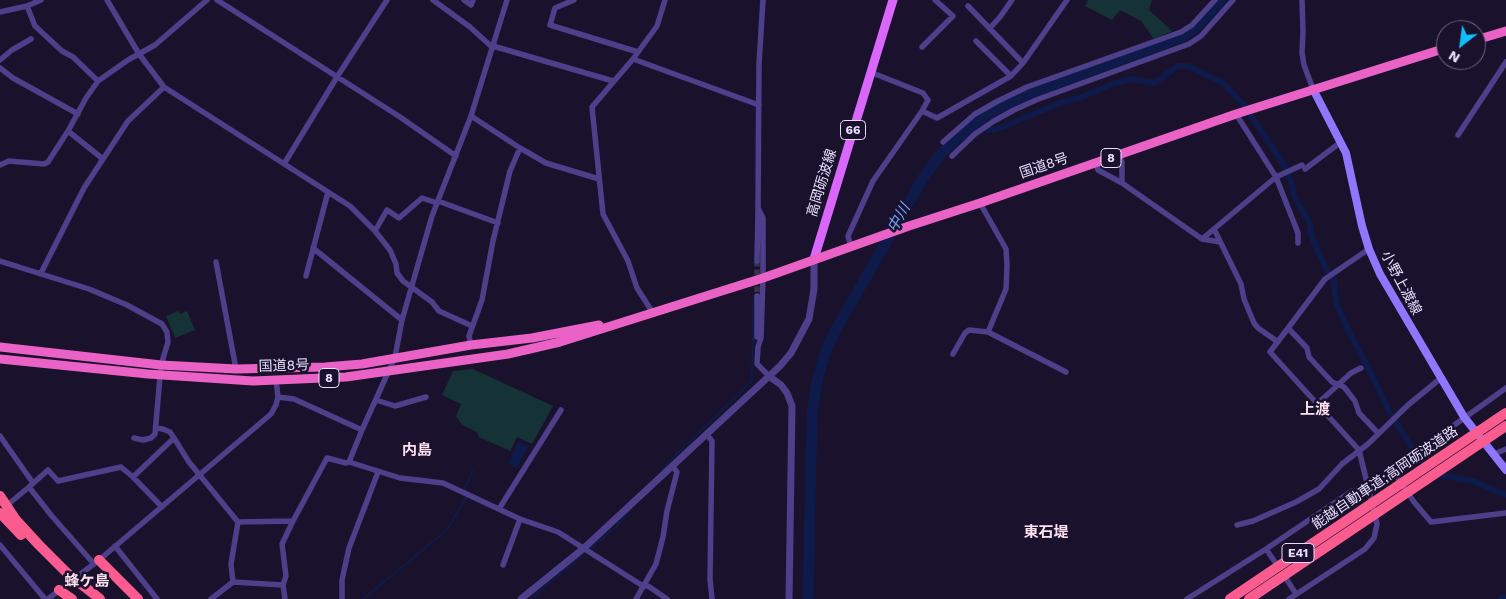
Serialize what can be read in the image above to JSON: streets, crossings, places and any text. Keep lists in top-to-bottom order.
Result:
{
  "streets": {
    "highway": [
      "8",
      "国道8号",
      "能越自動車道;高岡砺波道路",
      "E41"
    ],
    "main road": ["66", "高岡砺波線", "小野上渡線"]
  },
  "crossings": [
    ["国道8号", "高岡砺波線"],
    ["国道8号", "小野上渡線"]
  ],
  "districts": [
    "上渡",
    "内島",
    "東石堤",
    "蜂ケ島"
  ],
  "water": ["中川"],
  "north": "bottom left"
}
